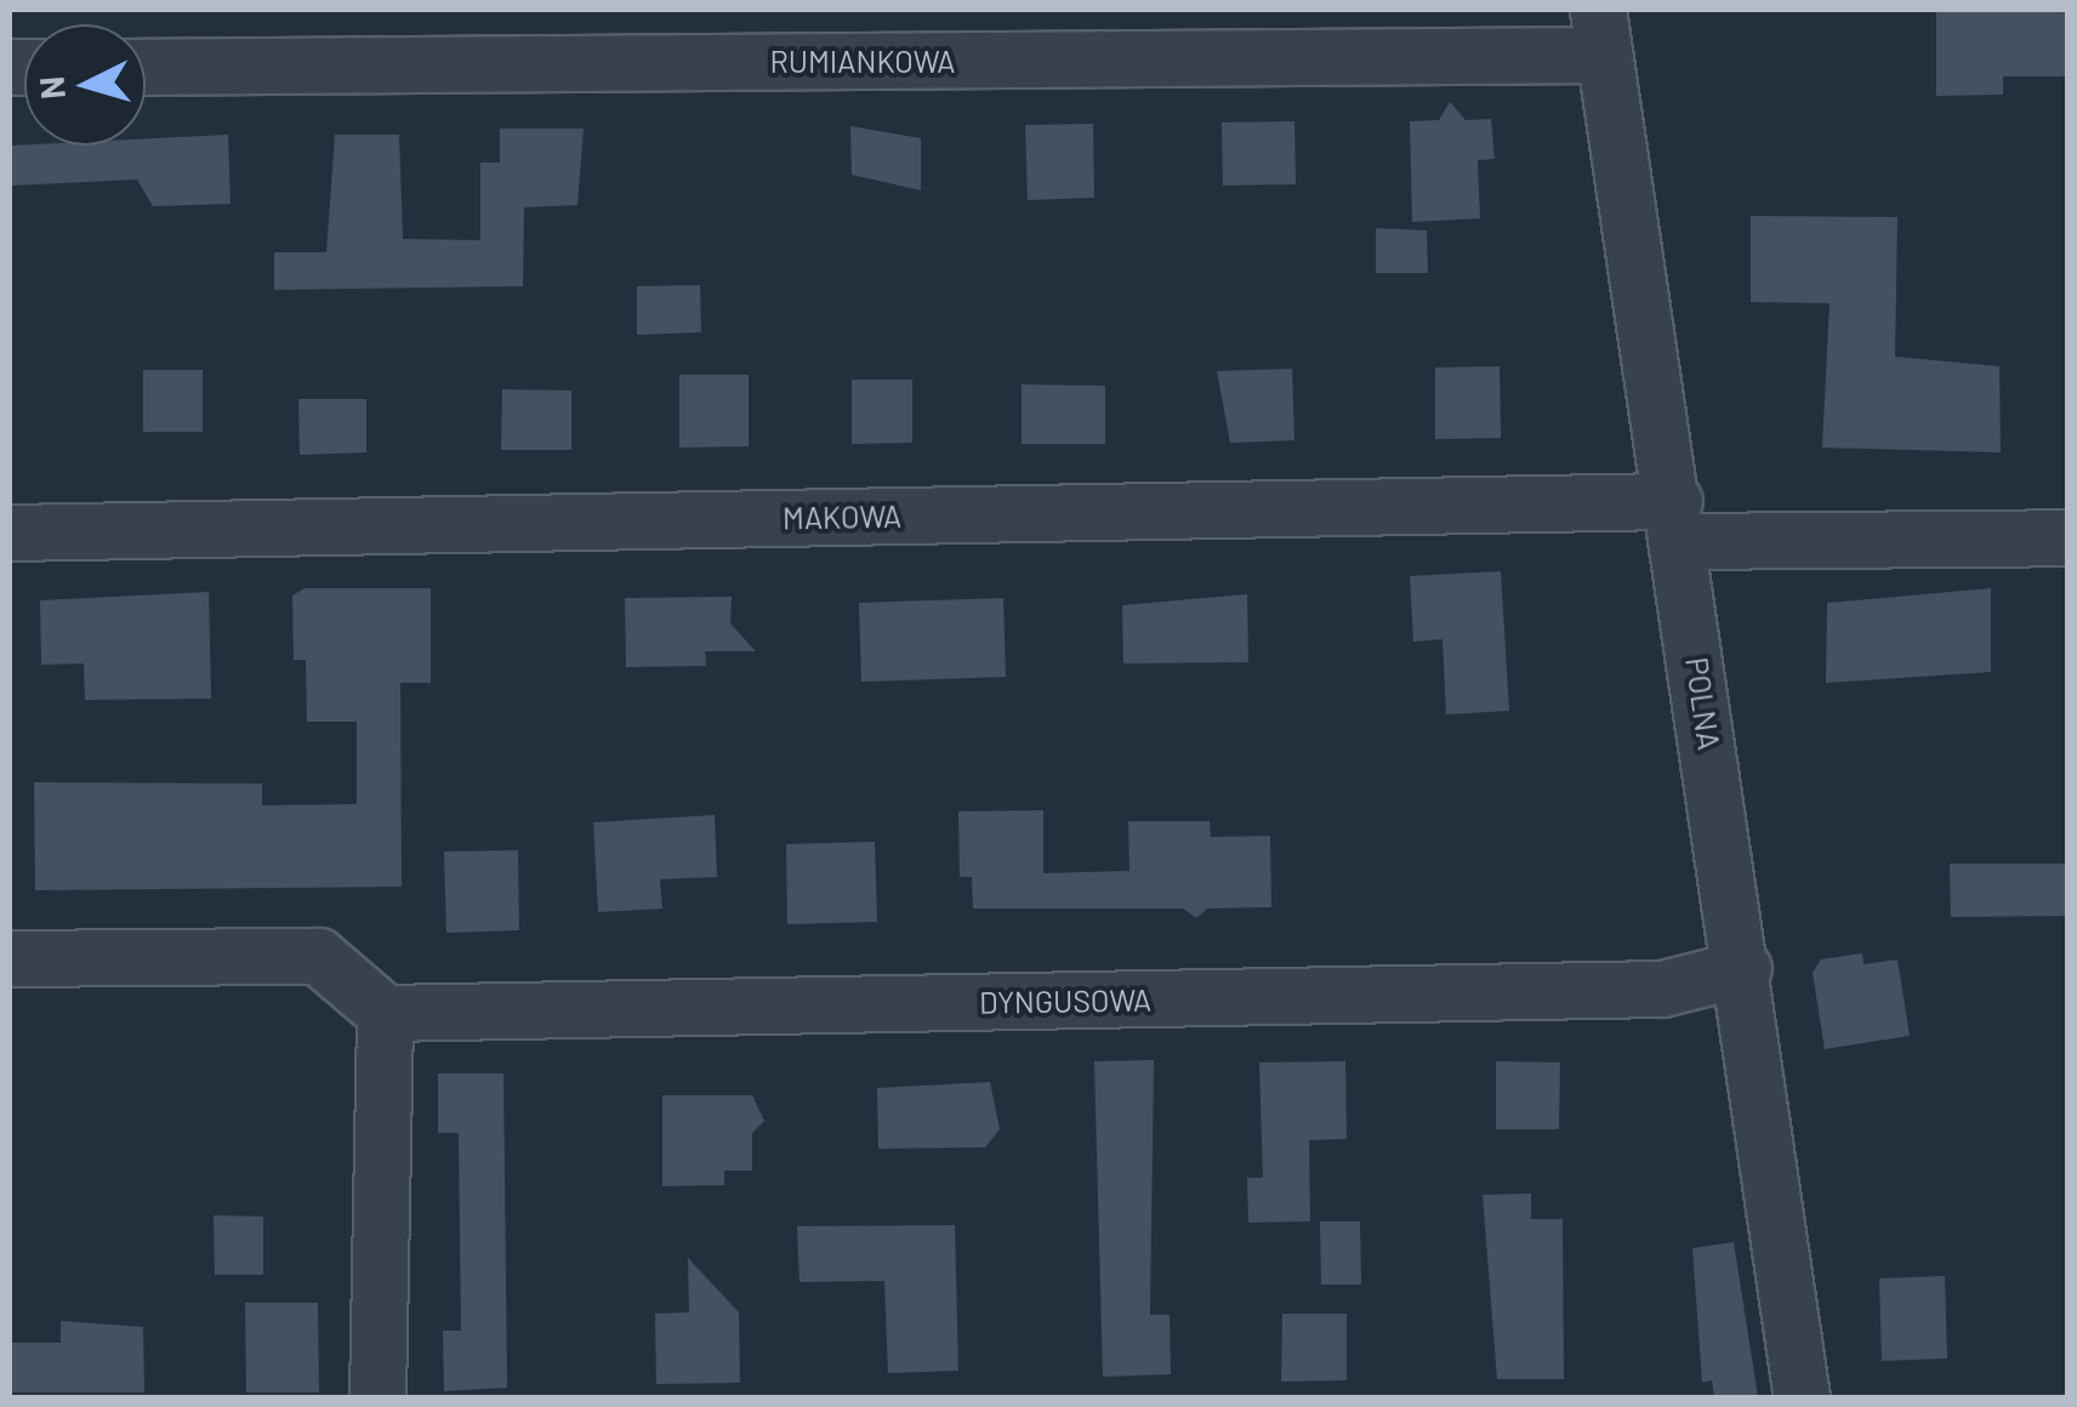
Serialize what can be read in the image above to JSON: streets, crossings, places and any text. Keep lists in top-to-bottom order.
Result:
{
  "streets": {
    "street": [
      "RUMIANKOWA",
      "MAKOWA",
      "POLNA",
      "DYNGUSOWA"
    ]
  },
  "crossings": [
    ["RUMIANKOWA", "POLNA"],
    ["MAKOWA", "POLNA"],
    ["POLNA", "DYNGUSOWA"]
  ],
  "north": "left"
}
